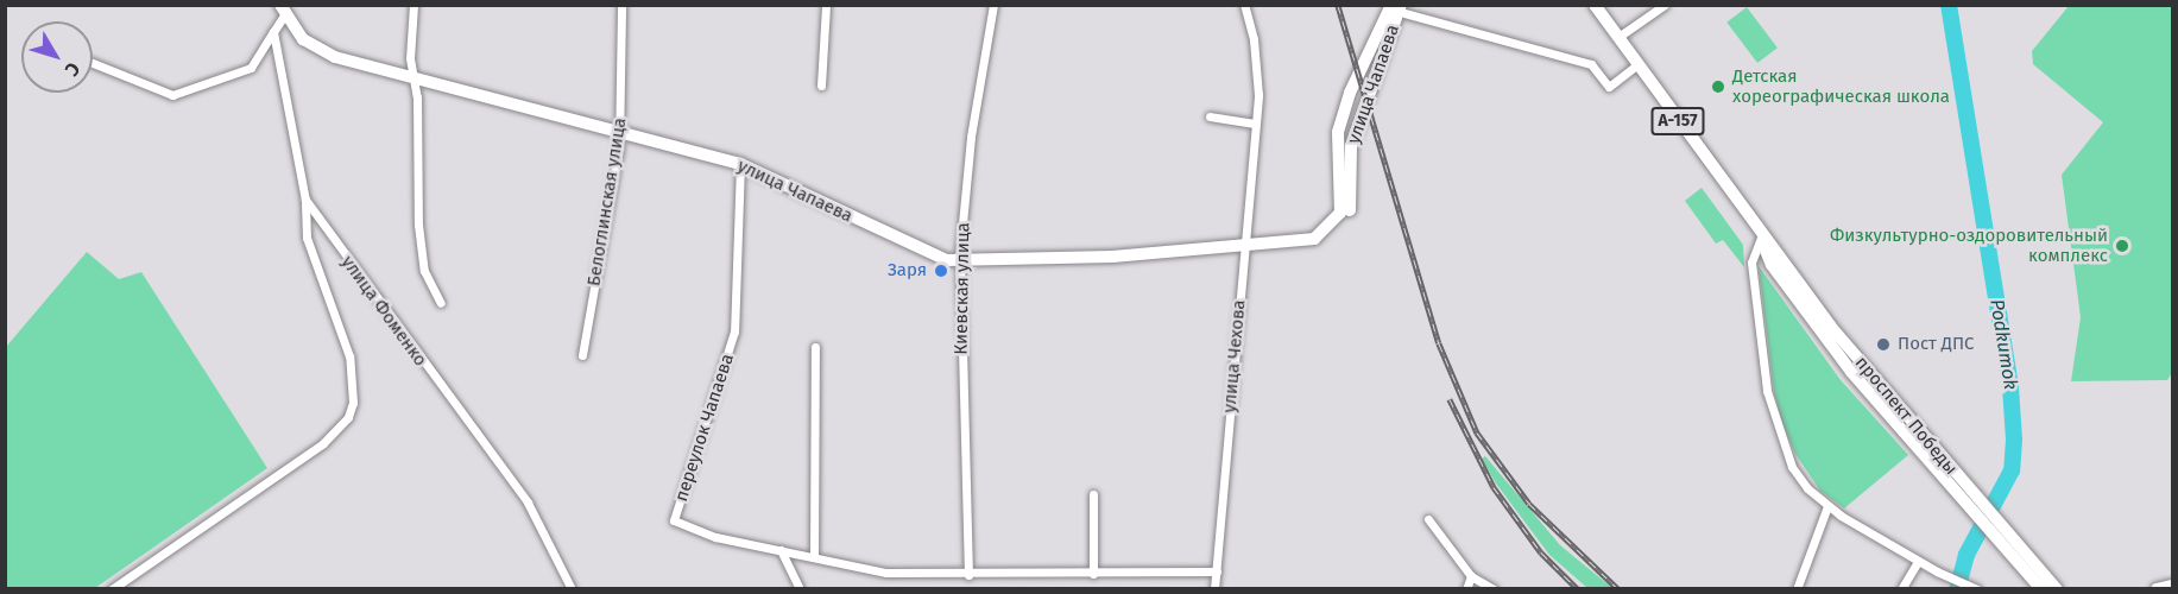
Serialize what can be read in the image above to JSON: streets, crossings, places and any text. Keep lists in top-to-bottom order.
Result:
{
  "streets": {
    "main road": ["улица Чапаева", "А-157", "проспект Победы"],
    "street": [
      "Белоглинская улица",
      "Киевская улица",
      "улица Фоменко",
      "улица Чехова",
      "переулок Чапаева"
    ]
  },
  "crossings": [
    ["улица Чапаева", "Белоглинская улица"],
    ["улица Чапаева", "Киевская улица"],
    ["улица Чапаева", "улица Чехова"],
    ["улица Чапаева", "переулок Чапаева"]
  ],
  "water": ["Podkumok"],
  "places": [
    "Детская хореографическая школа",
    "Физкультурно-оздоровительный комплекс",
    "Заря",
    "Пост ДПС"
  ],
  "north": "bottom right"
}
